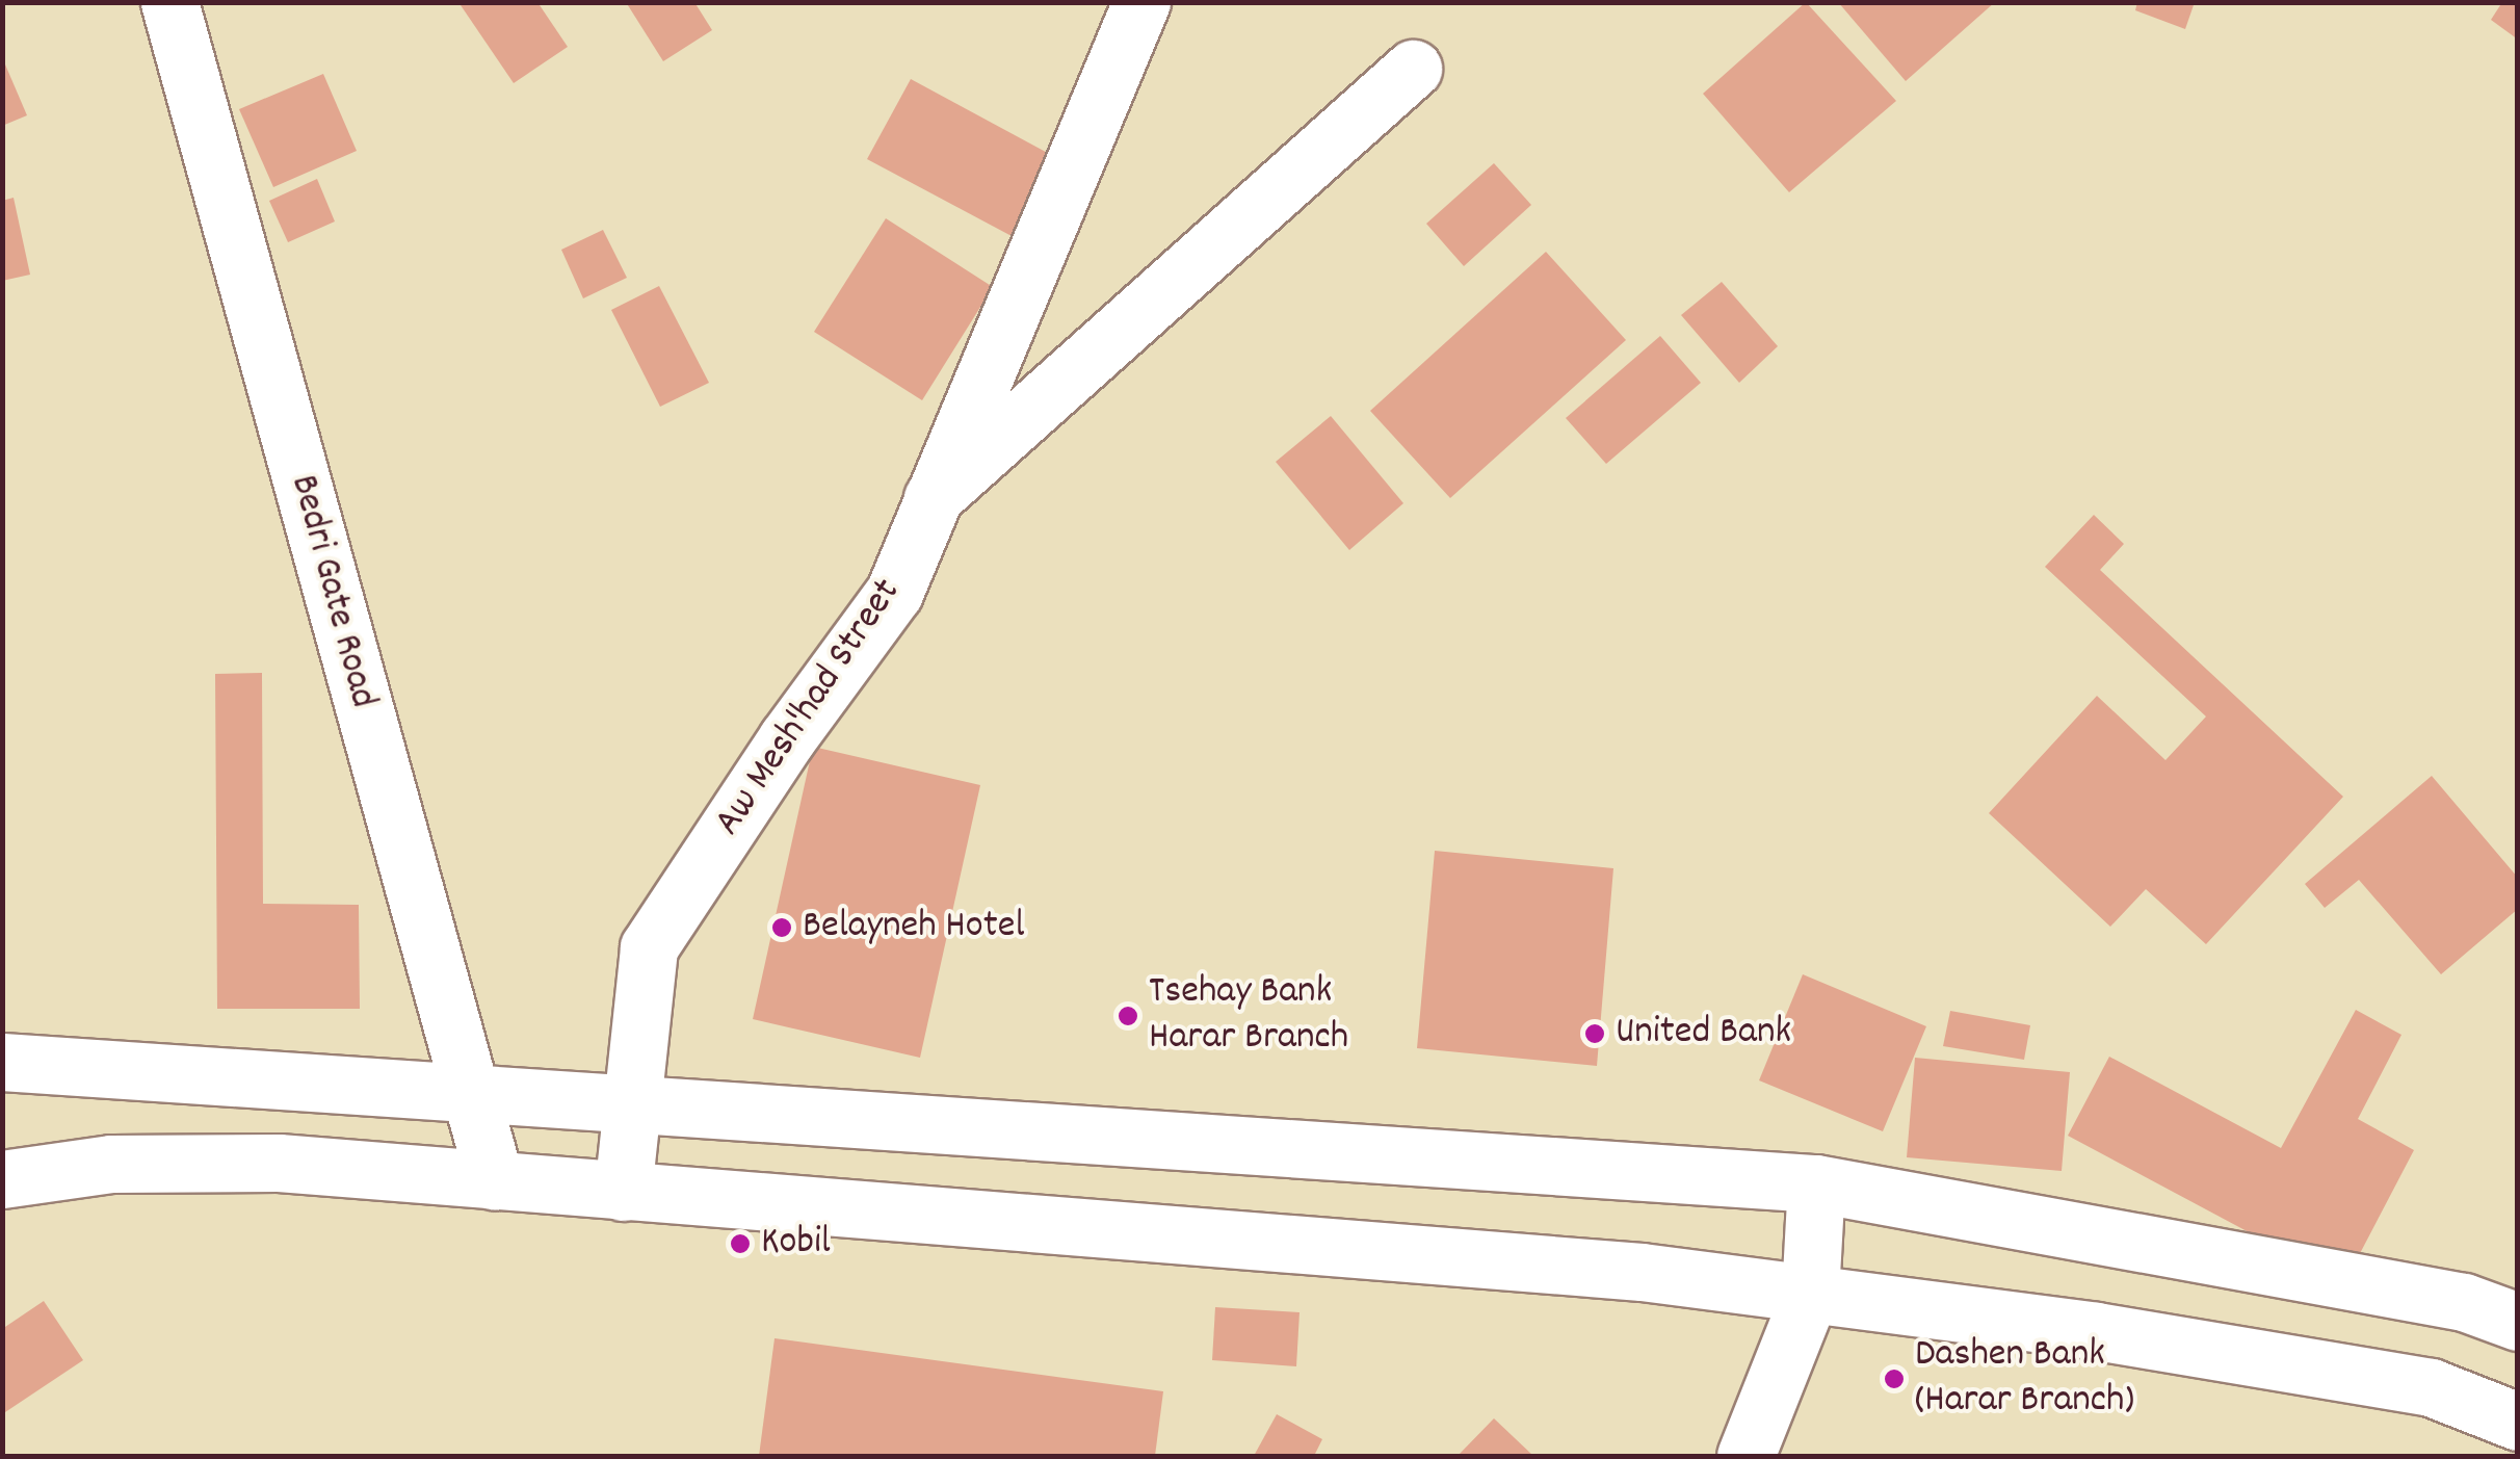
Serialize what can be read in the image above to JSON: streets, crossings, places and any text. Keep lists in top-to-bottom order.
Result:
{
  "streets": {
    "street": ["Bedri Gate Road", "Aw Mesh'had Street"]
  },
  "places": [
    "Belayneh Hotel",
    "Tsehay Bank Harar Branch",
    "United Bank",
    "Kobil",
    "Dashen Bank (Harar Branch)"
  ]
}
